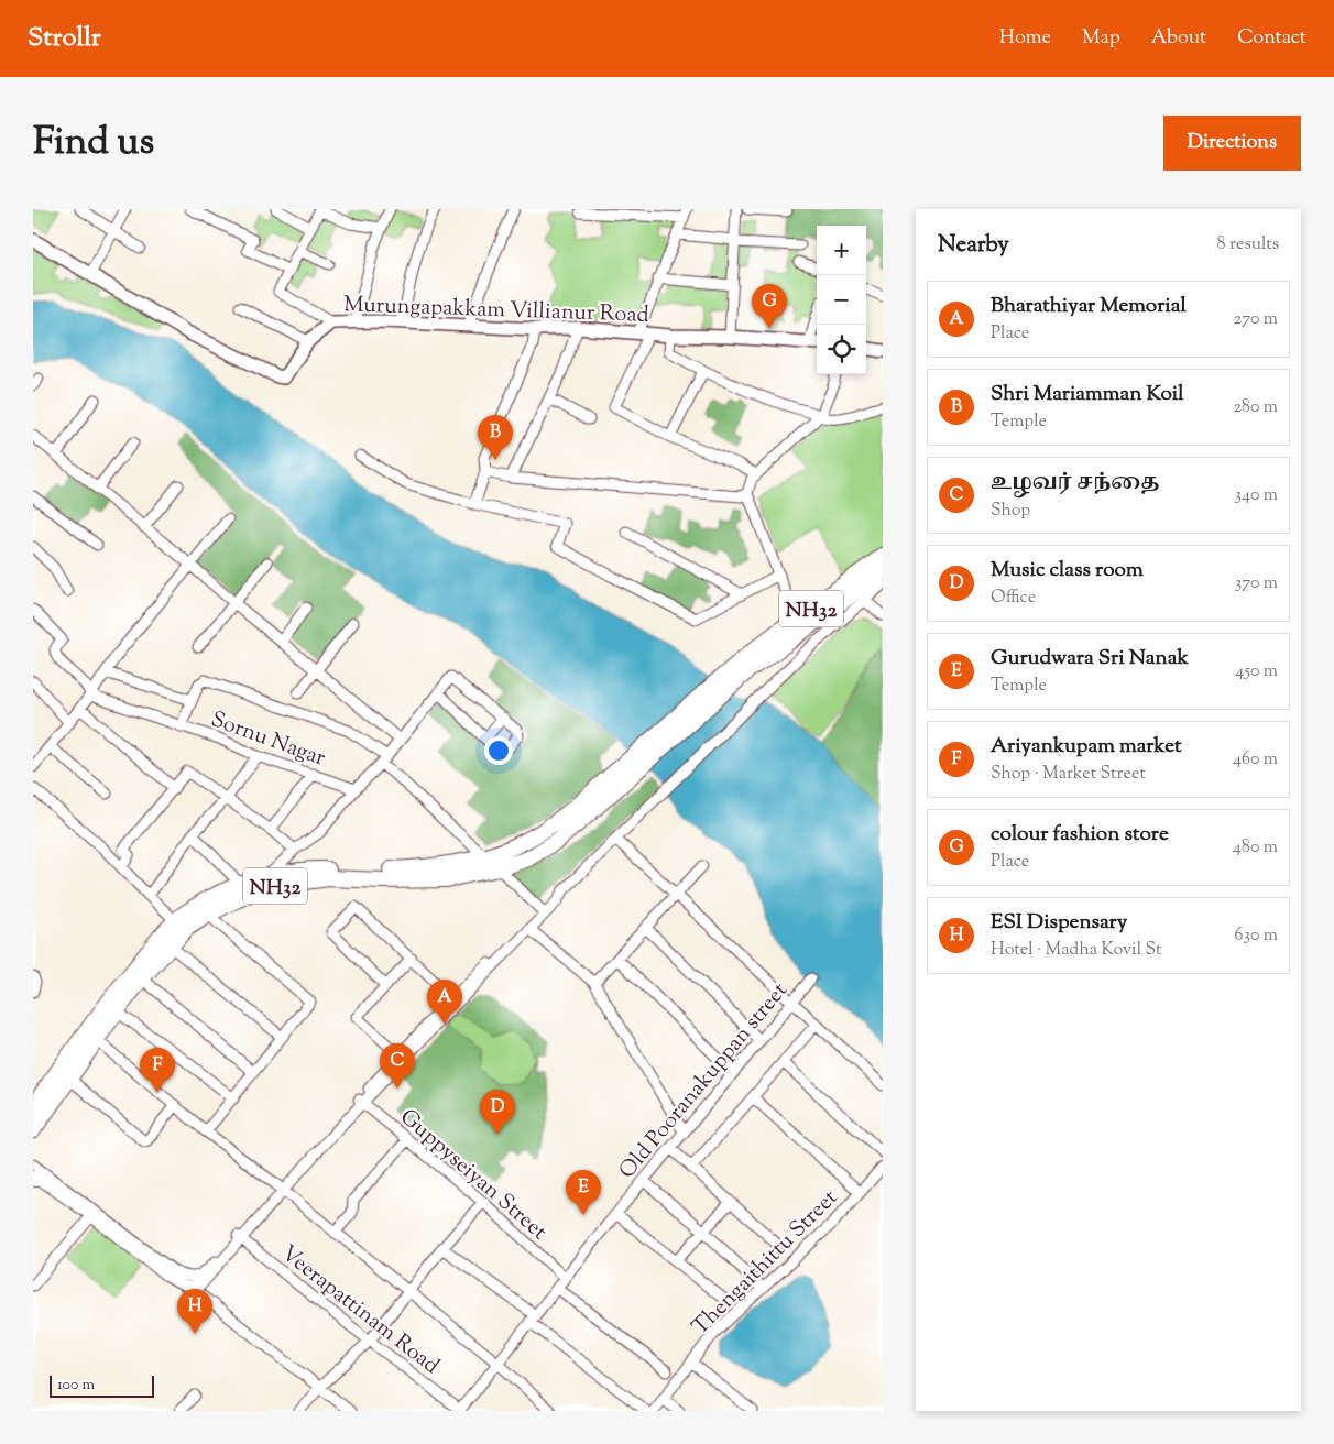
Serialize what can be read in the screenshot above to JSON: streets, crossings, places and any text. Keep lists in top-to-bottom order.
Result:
{
  "streets": {
    "highway": ["NH32"],
    "main road": ["Murungapakkam Villianur Road"],
    "street": [
      "Sornu Nagar",
      "Old Pooranakuppan street",
      "Guppyseiyan Street",
      "Thengaithittu Street",
      "Veerapattinam Road"
    ]
  },
  "crossings": [
    ["Old Pooranakuppan street", "Guppyseiyan Street"],
    ["Old Pooranakuppan street", "Veerapattinam Road"]
  ],
  "scale_bar": "100 m",
  "page": {
    "header": "Strollr",
    "nav": [
      "Home",
      "Map",
      "About",
      "Contact"
    ],
    "title": "Find us",
    "buttons": "Directions",
    "heading": ["Nearby", "8 results"],
    "map_buttons": ["+", "−"],
    "list": [
      {
        "mark": "A",
        "name": "Bharathiyar Memorial",
        "note": "Place",
        "value": "270 m"
      },
      {
        "mark": "B",
        "name": "Shri Mariamman Koil",
        "note": "Temple",
        "value": "280 m"
      },
      {
        "mark": "C",
        "name": "உழவர் சந்தை",
        "note": "Shop",
        "value": "340 m"
      },
      {
        "mark": "D",
        "name": "Music class room",
        "note": "Office",
        "value": "370 m"
      },
      {
        "mark": "E",
        "name": "Gurudwara Sri Nanak",
        "note": "Temple",
        "value": "450 m"
      },
      {
        "mark": "F",
        "name": "Ariyankupam market",
        "note": "Shop · Market Street",
        "value": "460 m"
      },
      {
        "mark": "G",
        "name": "colour fashion store",
        "note": "Place",
        "value": "480 m"
      },
      {
        "mark": "H",
        "name": "ESI Dispensary",
        "note": "Hotel · Madha Kovil St",
        "value": "630 m"
      }
    ],
    "pins": [
      "G",
      "B",
      "A",
      "C",
      "F",
      "D",
      "E",
      "H"
    ],
    "scale": "100 m"
  }
}
